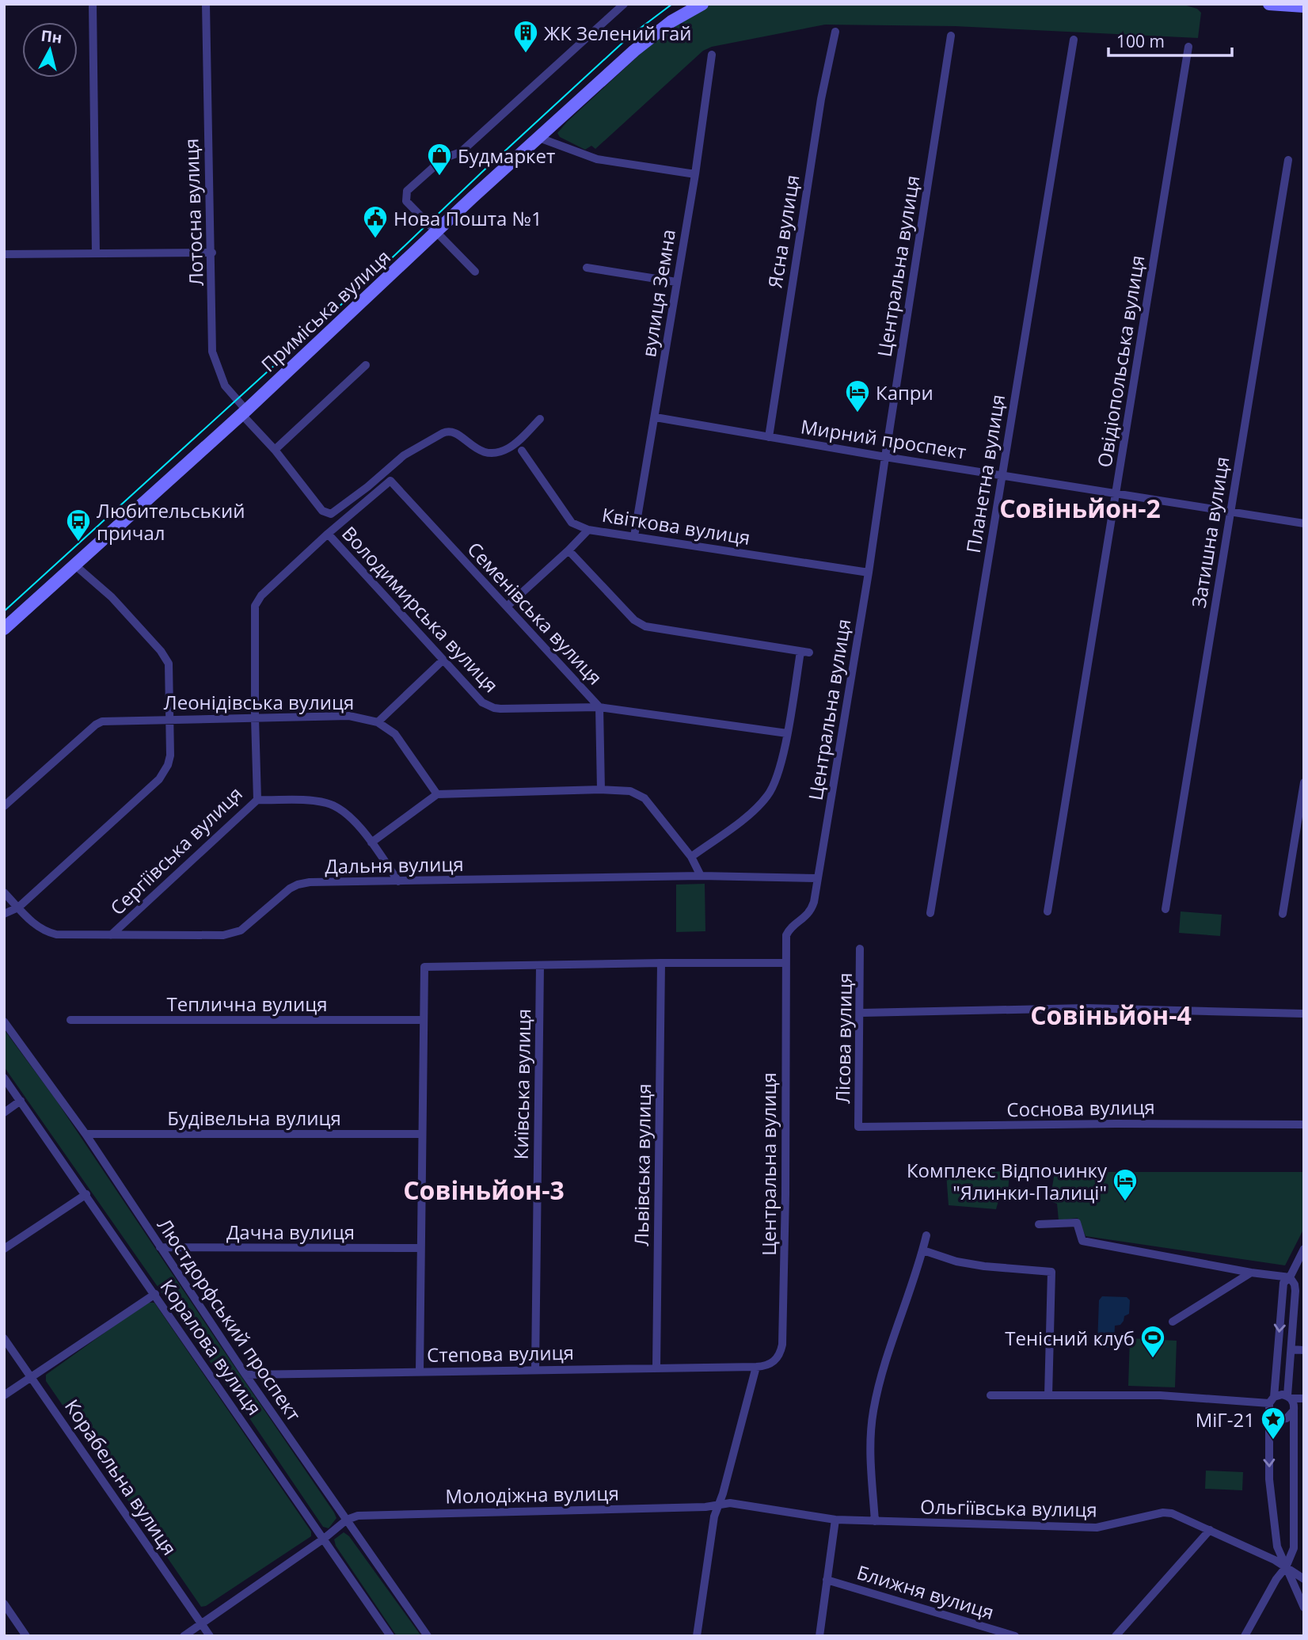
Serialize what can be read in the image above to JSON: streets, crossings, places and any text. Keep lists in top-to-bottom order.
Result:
{
  "streets": {
    "street": [
      "Лотосна вулиця",
      "Ясна вулиця",
      "Центральна вулиця",
      "вулиця Земна",
      "Приміська вулиця",
      "Овідіопольська вулиця",
      "Мирний проспект",
      "Планетна вулиця",
      "Квіткова вулиця",
      "Затишна вулиця",
      "Володимирська вулиця",
      "Семенівська вулиця",
      "Леонідівська вулиця",
      "Сергіївська вулиця",
      "Дальня вулиця",
      "Теплична вулиця",
      "Лісова вулиця",
      "Київська вулиця",
      "Соснова вулиця",
      "Будівельна вулиця",
      "Львівська вулиця",
      "Дачна вулиця",
      "Люстдорфський проспект",
      "Коралова вулиця",
      "Степова вулиця",
      "Корабельна вулиця",
      "Молодіжна вулиця",
      "Ольгіївська вулиця",
      "Ближня вулиця"
    ]
  },
  "crossings": [
    ["Лотосна вулиця", "Приміська вулиця"],
    ["Ясна вулиця", "Мирний проспект"],
    ["Центральна вулиця", "Мирний проспект"],
    ["Центральна вулиця", "Квіткова вулиця"],
    ["Центральна вулиця", "Дальня вулиця"],
    ["Центральна вулиця", "Степова вулиця"],
    ["вулиця Земна", "Мирний проспект"],
    ["вулиця Земна", "Квіткова вулиця"],
    ["Овідіопольська вулиця", "Мирний проспект"],
    ["Мирний проспект", "Планетна вулиця"],
    ["Мирний проспект", "Затишна вулиця"],
    ["Квіткова вулиця", "Семенівська вулиця"],
    ["Володимирська вулиця", "Семенівська вулиця"],
    ["Володимирська вулиця", "Сергіївська вулиця"],
    ["Семенівська вулиця", "Сергіївська вулиця"],
    ["Леонідівська вулиця", "Сергіївська вулиця"],
    ["Сергіївська вулиця", "Дальня вулиця"],
    ["Лісова вулиця", "Соснова вулиця"],
    ["Київська вулиця", "Степова вулиця"],
    ["Будівельна вулиця", "Люстдорфський проспект"],
    ["Львівська вулиця", "Степова вулиця"],
    ["Дачна вулиця", "Люстдорфський проспект"],
    ["Люстдорфський проспект", "Степова вулиця"],
    ["Люстдорфський проспект", "Молодіжна вулиця"],
    ["Молодіжна вулиця", "Ольгіївська вулиця"]
  ],
  "districts": ["Совіньйон-2", "Совіньйон-4", "Совіньйон-3"],
  "places": {
    "building": ["ЖК Зелений гай"],
    "shop": ["Будмаркет"],
    "public building": ["Нова Пошта №1"],
    "hotel": ["Капри", "Комплекс Відпочинку \"Ялинки-Палиці\""],
    "bus stop": ["Любительський причал"],
    "sports": ["Тенісний клуб"],
    "place": ["МіГ-21"]
  },
  "scale_bar": "100 m",
  "north": "top"
}
